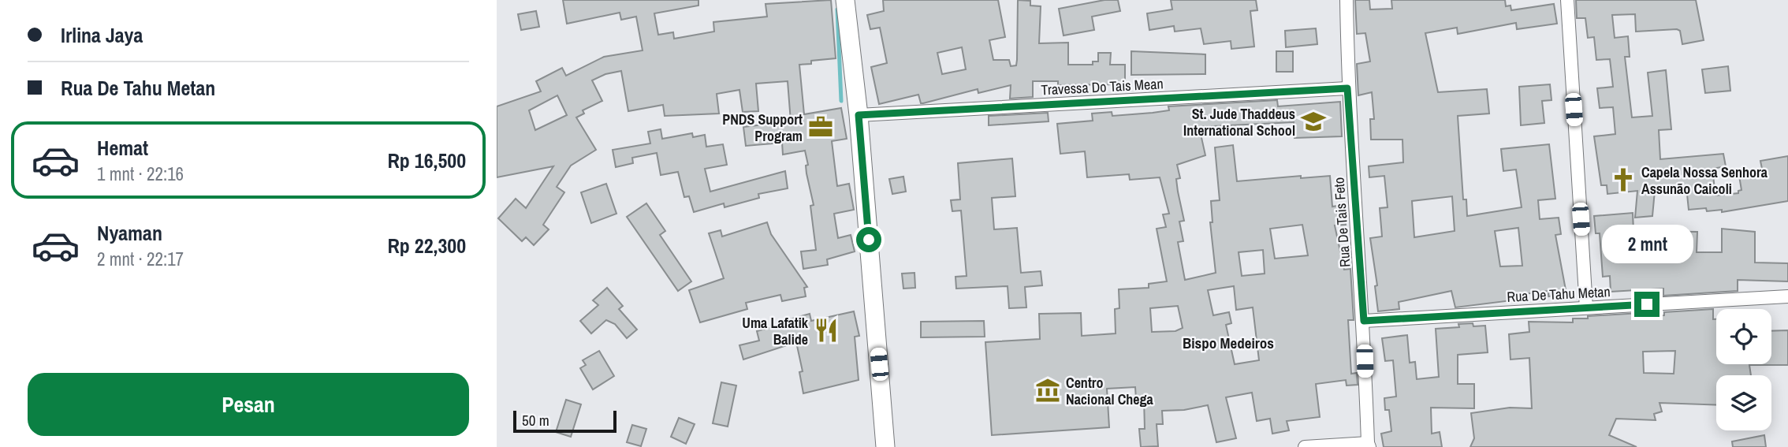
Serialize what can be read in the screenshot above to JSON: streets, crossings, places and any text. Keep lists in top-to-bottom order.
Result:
{
  "streets": {
    "street": ["Travessa Do Tais Mean", "Rua De Tais Feto", "Rua De Tahu Metan"]
  },
  "crossings": [
    ["Travessa Do Tais Mean", "Rua De Tais Feto"],
    ["Rua De Tais Feto", "Rua De Tahu Metan"]
  ],
  "districts": ["Bispo Medeiros"],
  "places": {
    "school or university": ["St. Jude Thaddeus International School"],
    "office": ["PNDS Support Program"],
    "church": ["Capela Nossa Senhora Assunão Caicoli"],
    "restaurant": ["Uma Lafatik Balide"],
    "museum": ["Centro Nacional Chega"]
  },
  "scale_bar": "50 m",
  "page": {
    "banner": ["Irlina Jaya", "Rua De Tahu Metan"],
    "list": [
      {
        "name": "Hemat",
        "note": "1 mnt · 22:16",
        "value": "Rp 16,500"
      },
      {
        "name": "Nyaman",
        "note": "2 mnt · 22:17",
        "value": "Rp 22,300"
      }
    ],
    "bubble": "2 mnt",
    "buttons": "Pesan",
    "scale": "50 m"
  }
}
